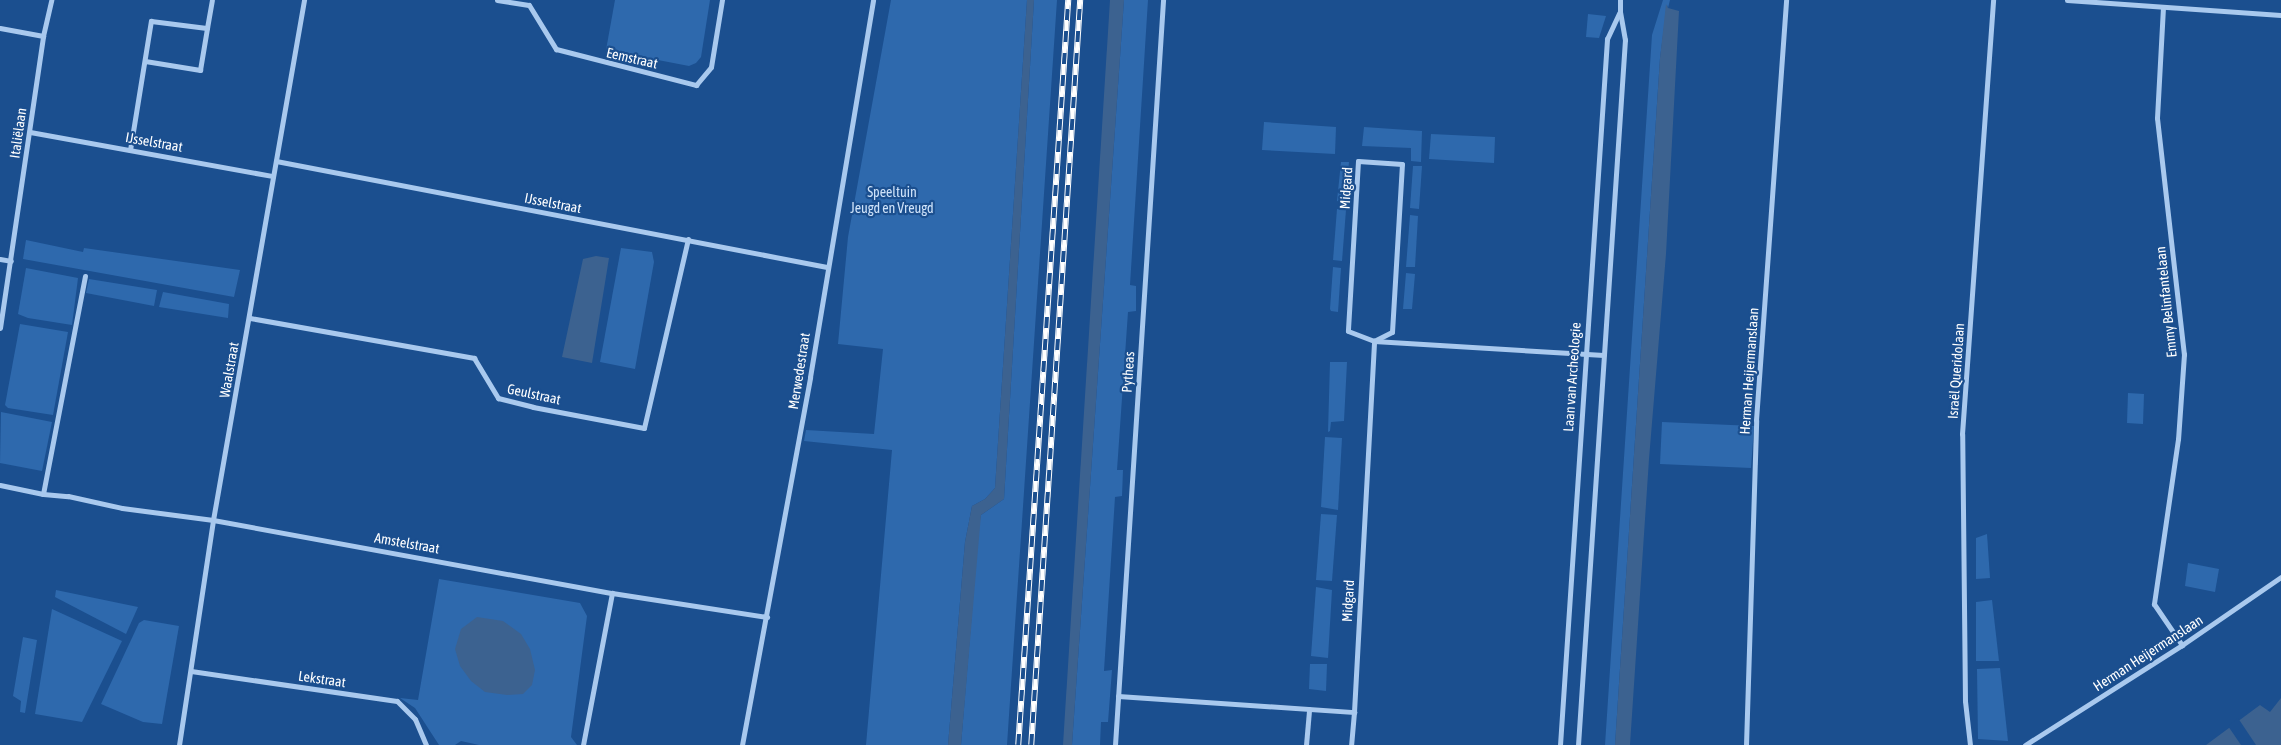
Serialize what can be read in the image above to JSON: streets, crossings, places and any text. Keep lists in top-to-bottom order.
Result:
{
  "streets": {
    "street": [
      "Eemstraat",
      "Italiëlaan",
      "IJsselstraat",
      "Midgard",
      "Emmy Belinfantelaan",
      "Waalstraat",
      "Merwedestraat",
      "Herman Heijermanslaan",
      "Israël Queridolaan",
      "Pytheas",
      "Laan van Archeologie",
      "Geulstraat",
      "Amstelstraat",
      "Lekstraat"
    ]
  },
  "crossings": [
    ["Italiëlaan", "IJsselstraat"],
    ["IJsselstraat", "Waalstraat"],
    ["IJsselstraat", "Merwedestraat"],
    ["IJsselstraat", "Geulstraat"],
    ["Midgard", "Laan van Archeologie"],
    ["Emmy Belinfantelaan", "Herman Heijermanslaan"],
    ["Waalstraat", "Geulstraat"],
    ["Waalstraat", "Amstelstraat"],
    ["Waalstraat", "Lekstraat"],
    ["Merwedestraat", "Amstelstraat"]
  ],
  "parks": ["Speeltuin Jeugd en Vreugd"]
}
